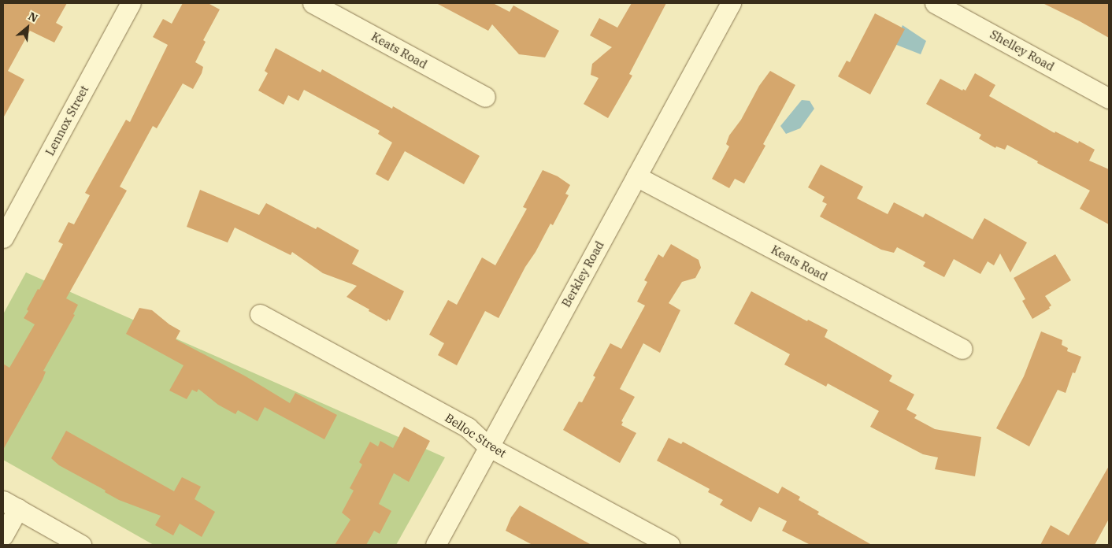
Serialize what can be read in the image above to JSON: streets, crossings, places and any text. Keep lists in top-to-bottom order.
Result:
{
  "streets": {
    "street": [
      "Keats Road",
      "Shelley Road",
      "Lennox Street",
      "Berkley Road",
      "Belloc Street"
    ]
  },
  "crossings": [
    ["Keats Road", "Berkley Road"],
    ["Berkley Road", "Belloc Street"]
  ],
  "north": "top right"
}
